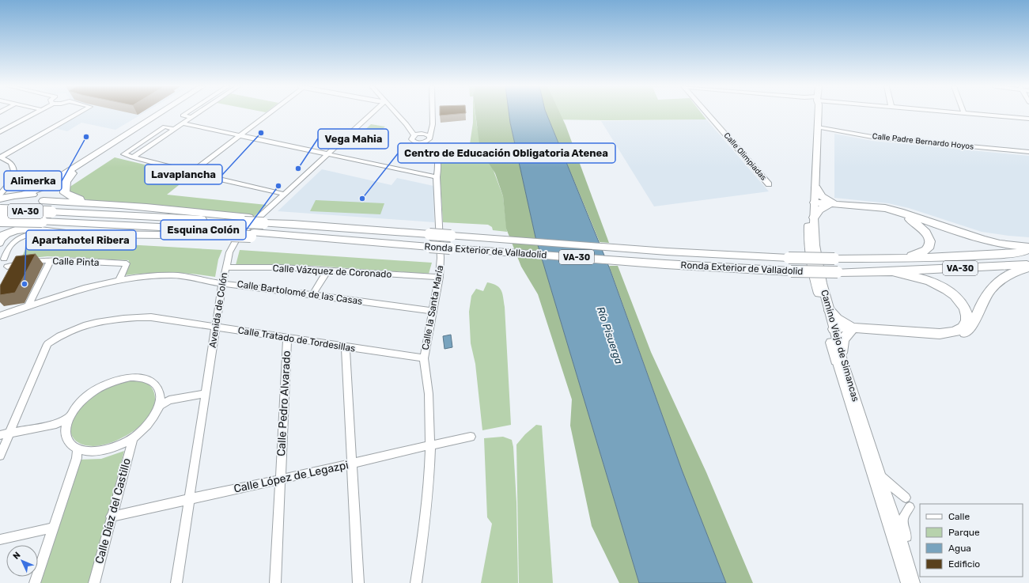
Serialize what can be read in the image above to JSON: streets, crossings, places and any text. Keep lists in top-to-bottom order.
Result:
{
  "streets": {
    "highway": ["VA-30", "Ronda Exterior de Valladolid"],
    "main road": ["Camino Viejo de Simancas"],
    "street": [
      "Calle Padre Bernardo Hoyos",
      "Calle Olimpiadas",
      "Calle Pinta",
      "Calle Vázquez de Coronado",
      "Calle Bartolomé de las Casas",
      "Calle la Santa María",
      "Avenida de Colón",
      "Calle Tratado de Tordesillas",
      "Calle Pedro Alvarado",
      "Calle López de Legazpi",
      "Calle Díaz del Castillo"
    ]
  },
  "crossings": [
    ["Calle Padre Bernardo Hoyos", "Camino Viejo de Simancas"],
    ["VA-30", "Ronda Exterior de Valladolid"],
    ["Calle Pinta", "Calle Bartolomé de las Casas"],
    ["Calle Vázquez de Coronado", "Calle la Santa María"],
    ["Calle Vázquez de Coronado", "Avenida de Colón"],
    ["Calle Bartolomé de las Casas", "Calle la Santa María"],
    ["Calle Bartolomé de las Casas", "Avenida de Colón"],
    ["Calle la Santa María", "Calle Tratado de Tordesillas"],
    ["Avenida de Colón", "Calle Tratado de Tordesillas"],
    ["Avenida de Colón", "Calle López de Legazpi"],
    ["Calle Tratado de Tordesillas", "Calle Pedro Alvarado"],
    ["Calle Pedro Alvarado", "Calle López de Legazpi"],
    ["Calle López de Legazpi", "Calle Díaz del Castillo"]
  ],
  "water": ["Río Pisuerga"],
  "places": [
    "Lavaplancha",
    "Alimerka",
    "Vega Mahia",
    "Esquina Colón",
    "Centro de Educación Obligatoria Atenea",
    "Apartahotel Ribera"
  ],
  "legend": [
    "Calle",
    "Parque",
    "Agua",
    "Edificio"
  ],
  "north": "top left"
}
